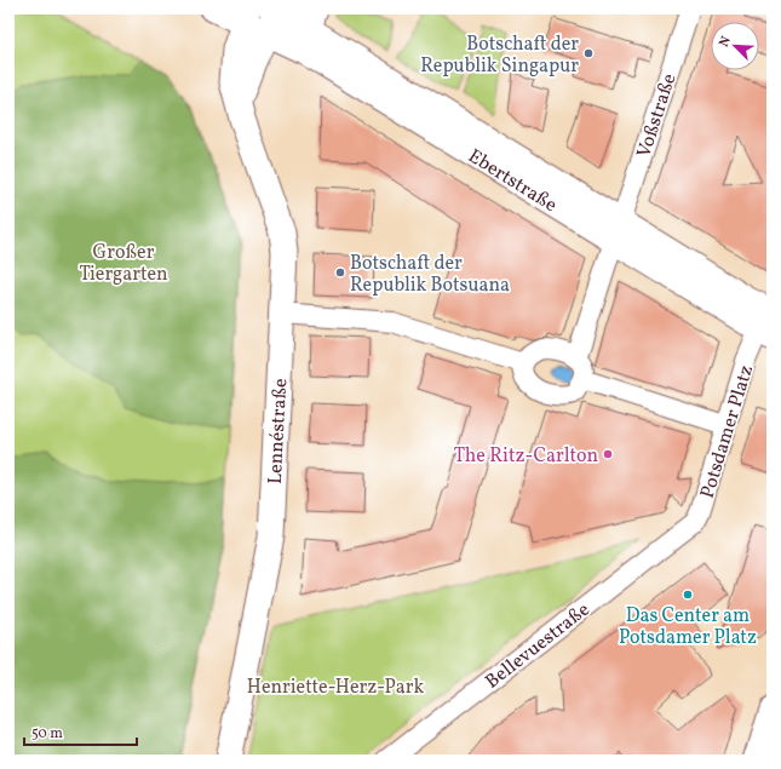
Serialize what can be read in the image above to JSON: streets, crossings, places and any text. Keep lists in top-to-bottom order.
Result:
{
  "streets": {
    "main road": ["Ebertstraße", "Lennéstraße"],
    "street": ["Voßstraße", "Potsdamer Platz", "Bellevuestraße"]
  },
  "crossings": [
    ["Voßstraße", "Ebertstraße"],
    ["Ebertstraße", "Lennéstraße"],
    ["Ebertstraße", "Potsdamer Platz"],
    ["Potsdamer Platz", "Bellevuestraße"]
  ],
  "parks": ["Großer Tiergarten", "Henriette-Herz-Park"],
  "places": [
    "Botschaft der Republik Singapur",
    "Botschaft der Republik Botsuana",
    "The Ritz-Carlton",
    "Das Center am Potsdamer Platz"
  ],
  "scale_bar": "50 m",
  "north": "top left"
}
